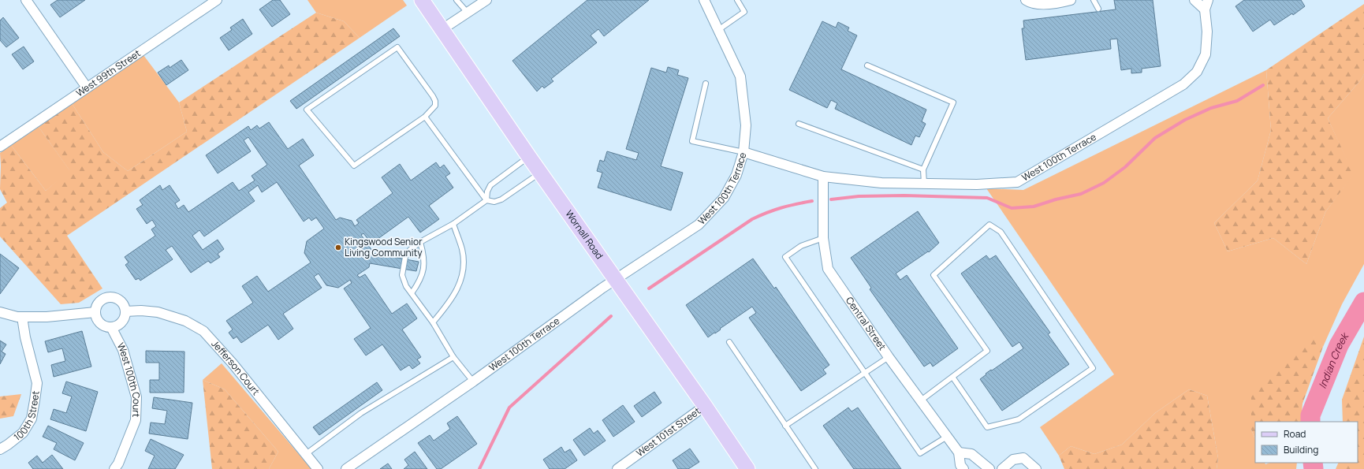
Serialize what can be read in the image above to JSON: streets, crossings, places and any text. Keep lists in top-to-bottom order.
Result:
{
  "streets": {
    "main road": ["Wornall Road"],
    "street": [
      "West 99th Street",
      "West 100th Terrace",
      "Central Street",
      "Jefferson Court",
      "West 100th Court",
      "100th Street",
      "West 101st Street"
    ]
  },
  "crossings": [
    ["West 100th Terrace", "Wornall Road"],
    ["West 100th Terrace", "Central Street"],
    ["Wornall Road", "West 101st Street"],
    ["Jefferson Court", "West 100th Court"]
  ],
  "water": ["Indian Creek"],
  "places": ["Kingswood Senior Living Community"],
  "legend": ["Road", "Building"]
}
